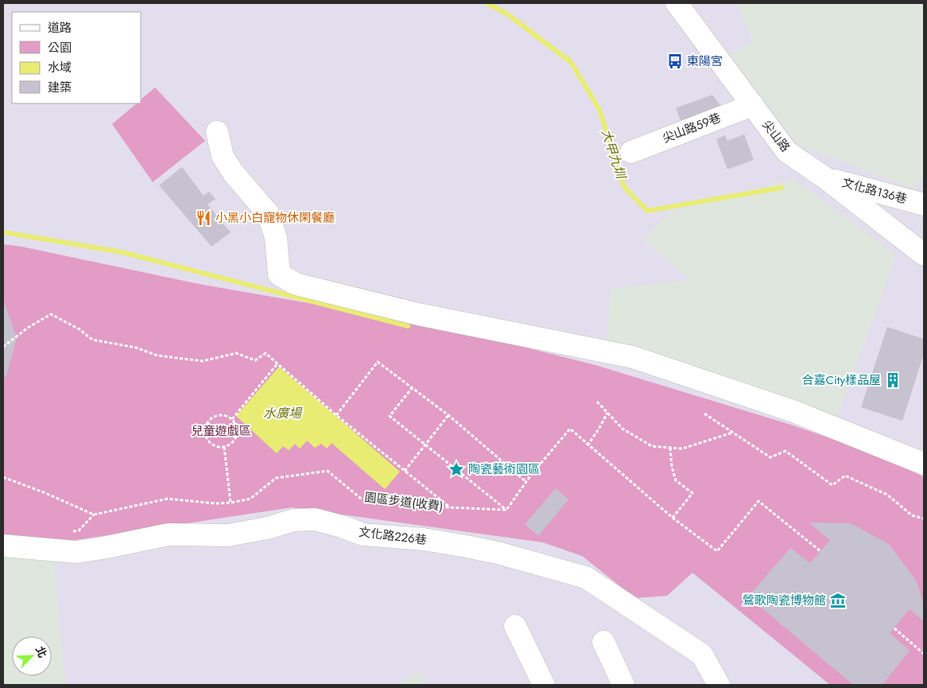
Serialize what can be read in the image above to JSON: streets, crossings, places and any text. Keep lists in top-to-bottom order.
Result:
{
  "streets": {
    "street": [
      "尖山路59巷",
      "尖山路",
      "文化路136巷",
      "文化路226巷"
    ],
    "path": ["園區步道(收費)"]
  },
  "crossings": [
    ["尖山路59巷", "尖山路"],
    ["尖山路", "文化路136巷"]
  ],
  "water": ["大甲九圳", "水廣場"],
  "parks": ["兒童遊戲區"],
  "places": {
    "bus stop": ["東陽宮"],
    "restaurant": ["小黑小白寵物休閑餐廳"],
    "building": ["合嘉City樣品屋"],
    "place": ["陶瓷藝術園區"],
    "museum": ["鶯歌陶瓷博物館"]
  },
  "legend": [
    "道路",
    "公園",
    "水域",
    "建築"
  ],
  "north": "top right"
}
